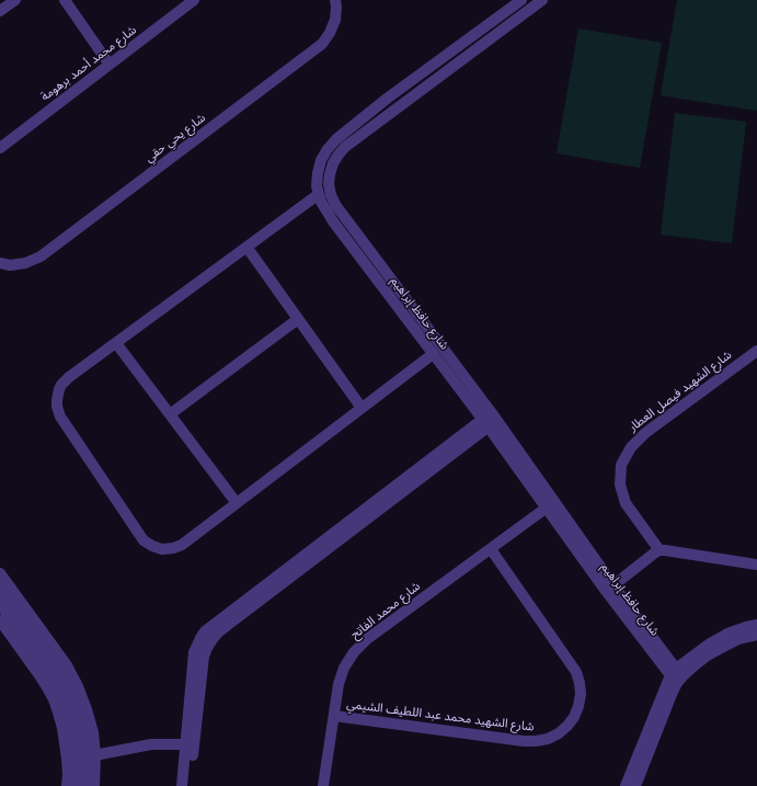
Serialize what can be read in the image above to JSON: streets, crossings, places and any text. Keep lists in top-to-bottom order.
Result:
{
  "streets": {
    "street": [
      "شارع محمد أحمد برهومة",
      "شارع يحي حقي",
      "شارع حافظ إبراهيم",
      "شارع الشهيد فيصل العطار",
      "شارع محمد الفاتح",
      "شارع الشهيد محمد عبد اللطيف الشيمي"
    ]
  },
  "crossings": [
    ["شارع حافظ إبراهيم", "شارع محمد الفاتح"],
    ["شارع محمد الفاتح", "شارع الشهيد محمد عبد اللطيف الشيمي"]
  ]
}
